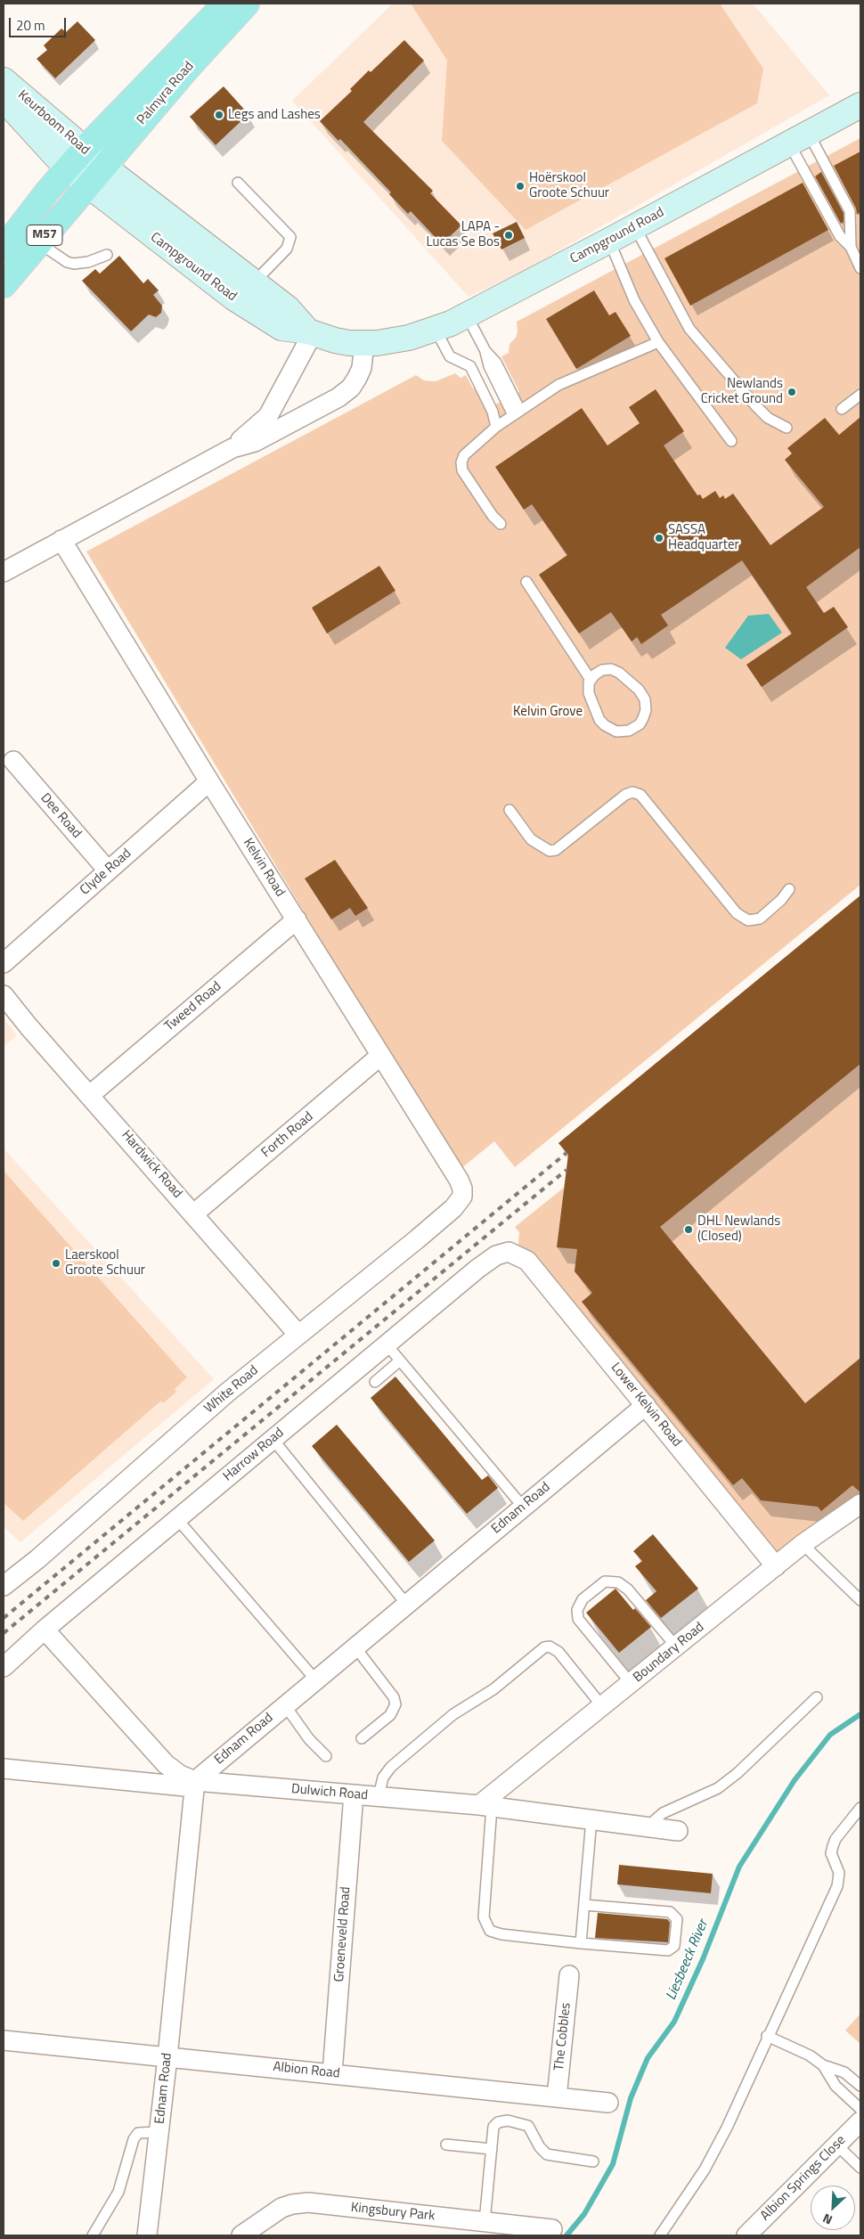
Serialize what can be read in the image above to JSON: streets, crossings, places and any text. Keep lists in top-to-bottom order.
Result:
{
  "streets": {
    "main road": [
      "Palmyra Road",
      "Keurboom Road",
      "M57",
      "Campground Road"
    ],
    "street": [
      "Dee Road",
      "Kelvin Road",
      "Clyde Road",
      "Tweed Road",
      "Forth Road",
      "Hardwick Road",
      "White Road",
      "Lower Kelvin Road",
      "Harrow Road",
      "Ednam Road",
      "Boundary Road",
      "Dulwich Road",
      "Groeneveld Road",
      "The Cobbles",
      "Albion Road",
      "Albion Springs Close",
      "Kingsbury Park"
    ]
  },
  "crossings": [
    ["Palmyra Road", "Keurboom Road"],
    ["Palmyra Road", "M57"],
    ["Palmyra Road", "Campground Road"],
    ["Keurboom Road", "M57"],
    ["Keurboom Road", "Campground Road"],
    ["M57", "Campground Road"],
    ["Dee Road", "Clyde Road"],
    ["Kelvin Road", "Clyde Road"],
    ["Kelvin Road", "Tweed Road"],
    ["Kelvin Road", "Forth Road"],
    ["Kelvin Road", "White Road"],
    ["Tweed Road", "Hardwick Road"],
    ["Forth Road", "Hardwick Road"],
    ["Hardwick Road", "White Road"],
    ["Lower Kelvin Road", "Harrow Road"],
    ["Lower Kelvin Road", "Ednam Road"],
    ["Lower Kelvin Road", "Boundary Road"],
    ["Harrow Road", "Dulwich Road"],
    ["Ednam Road", "Dulwich Road"],
    ["Ednam Road", "Albion Road"],
    ["Boundary Road", "Dulwich Road"],
    ["Dulwich Road", "Groeneveld Road"],
    ["Groeneveld Road", "Albion Road"],
    ["The Cobbles", "Albion Road"]
  ],
  "water": ["Liesbeeck River"],
  "parks": ["Kelvin Grove"],
  "places": [
    "Legs and Lashes",
    "Hoërskool Groote Schuur",
    "LAPA - Lucas Se Bos",
    "Newlands Cricket Ground",
    "SASSA Headquarter",
    "DHL Newlands (Closed)",
    "Laerskool Groote Schuur"
  ],
  "scale_bar": "20 m",
  "north": "bottom left"
}
